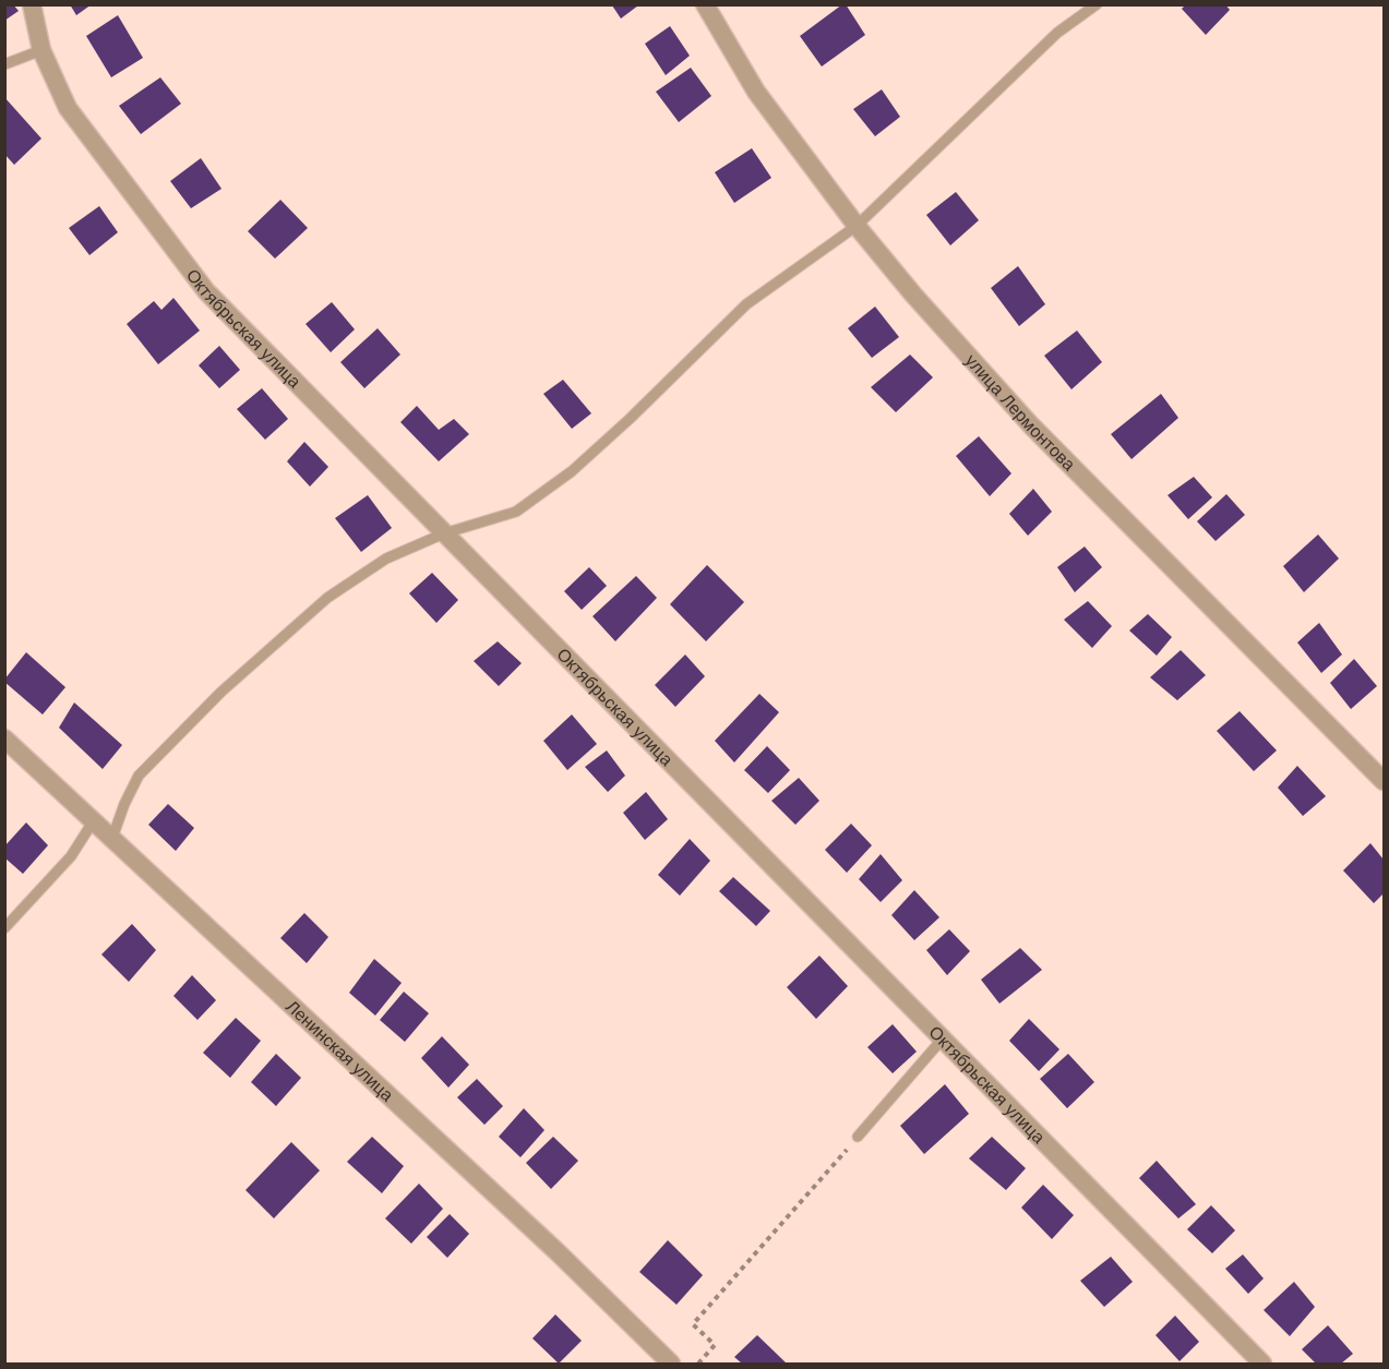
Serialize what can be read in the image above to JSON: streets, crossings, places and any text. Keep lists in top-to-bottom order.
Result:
{
  "streets": {
    "street": ["Октябрьская улица", "улица Лермонтова", "Ленинская улица"]
  }
}
